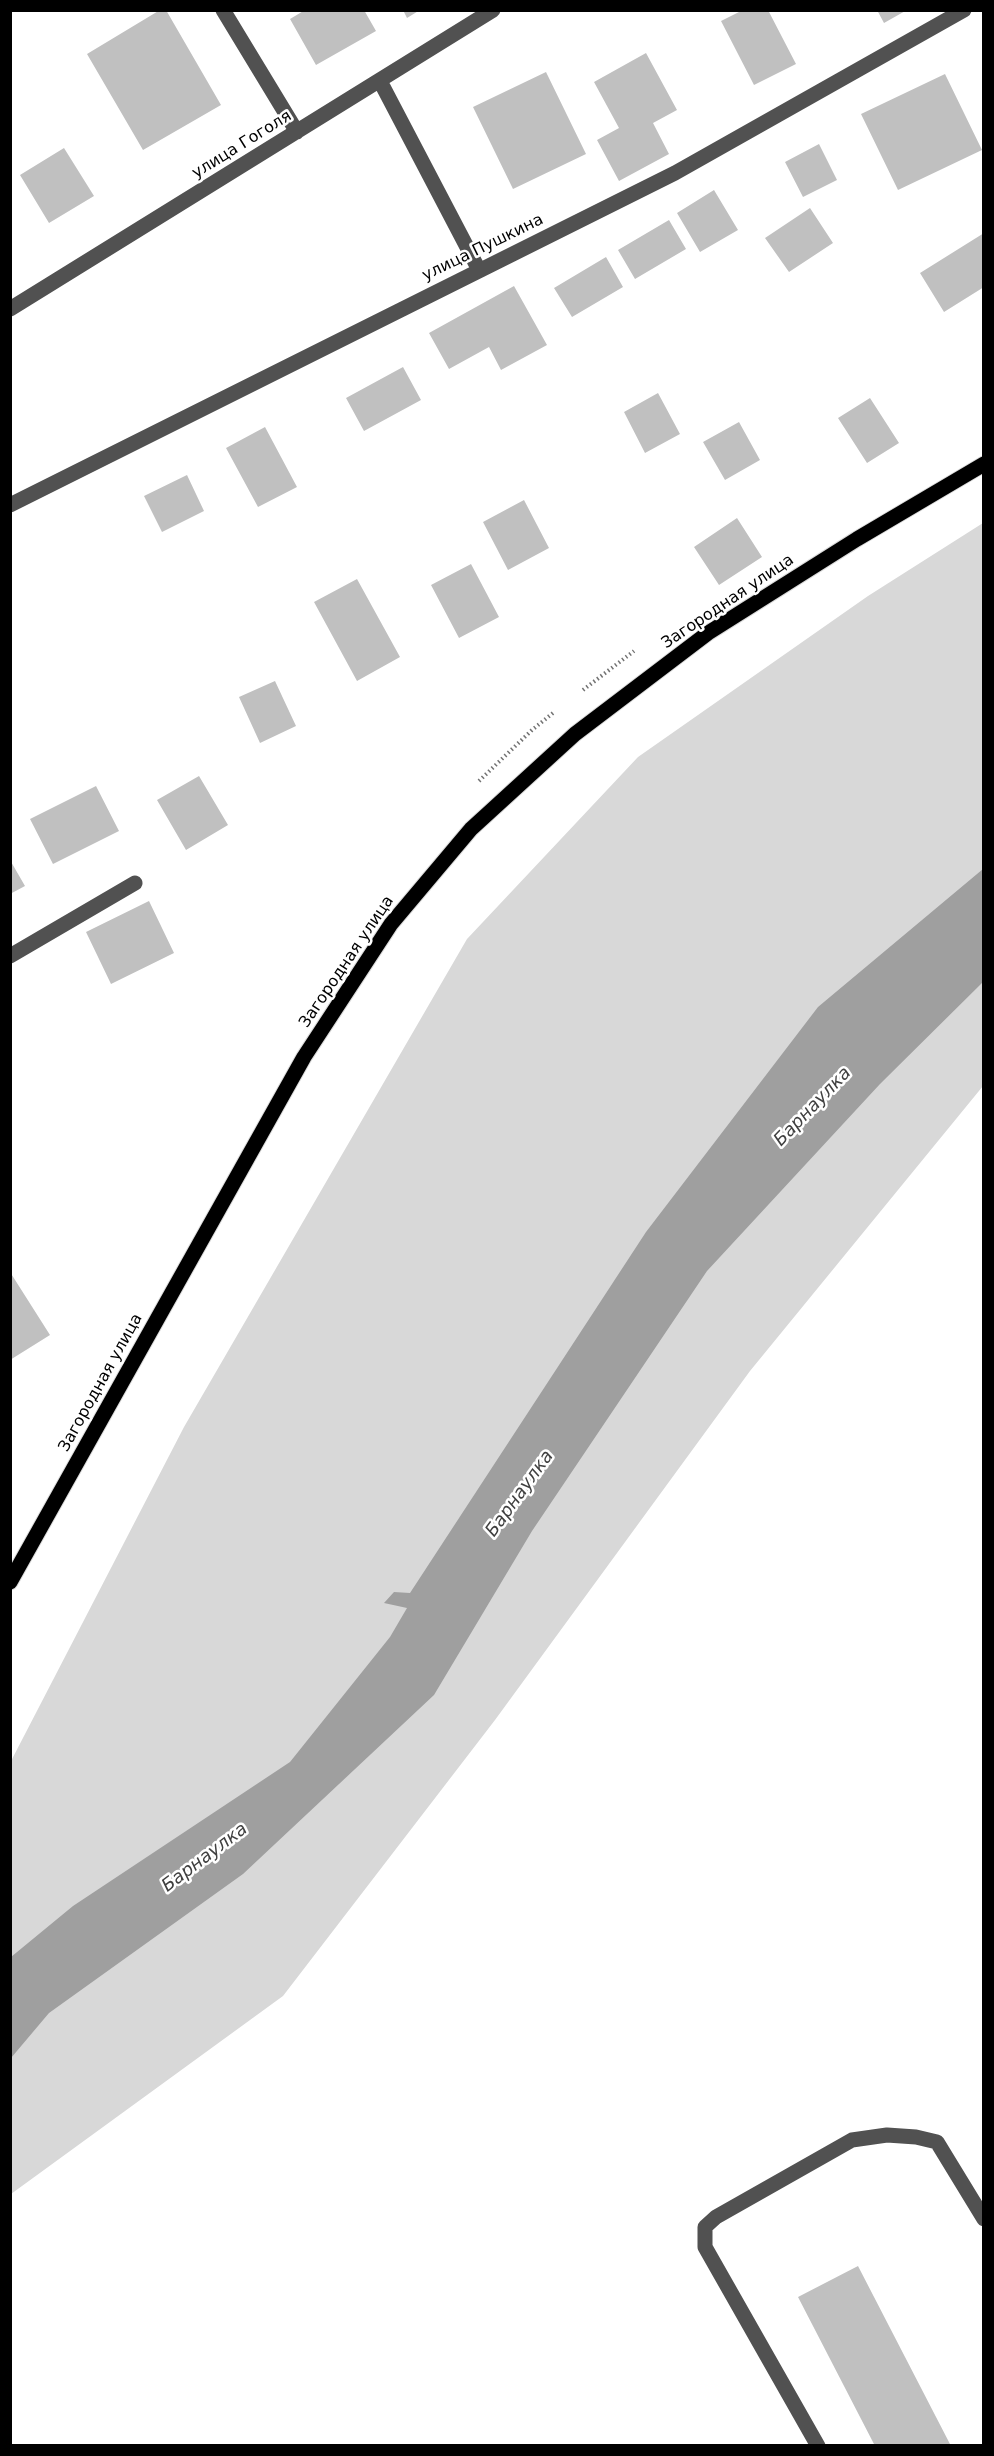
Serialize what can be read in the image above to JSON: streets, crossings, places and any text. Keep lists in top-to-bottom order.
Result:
{
  "streets": {
    "main road": ["Загородная улица"],
    "street": ["улица Гоголя", "улица Пушкина"]
  },
  "water": ["Барнаулка"]
}
